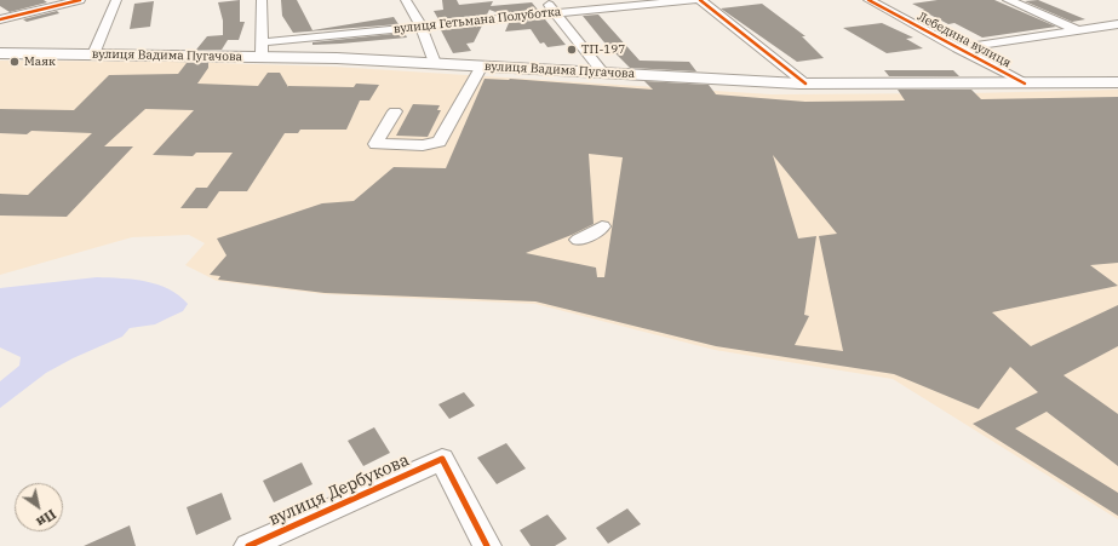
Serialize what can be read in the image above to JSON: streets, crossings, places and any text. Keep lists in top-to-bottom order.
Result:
{
  "streets": {
    "main road": ["вулиця Вадима Пугачова"],
    "street": ["вулиця Гетьмана Полуботка", "Лебедина вулиця", "вулиця Дербукова"]
  },
  "crossings": [
    ["вулиця Гетьмана Полуботка", "вулиця Вадима Пугачова"],
    ["Лебедина вулиця", "вулиця Вадима Пугачова"]
  ],
  "places": ["ТП-197", "Маяк"],
  "north": "bottom right"
}
